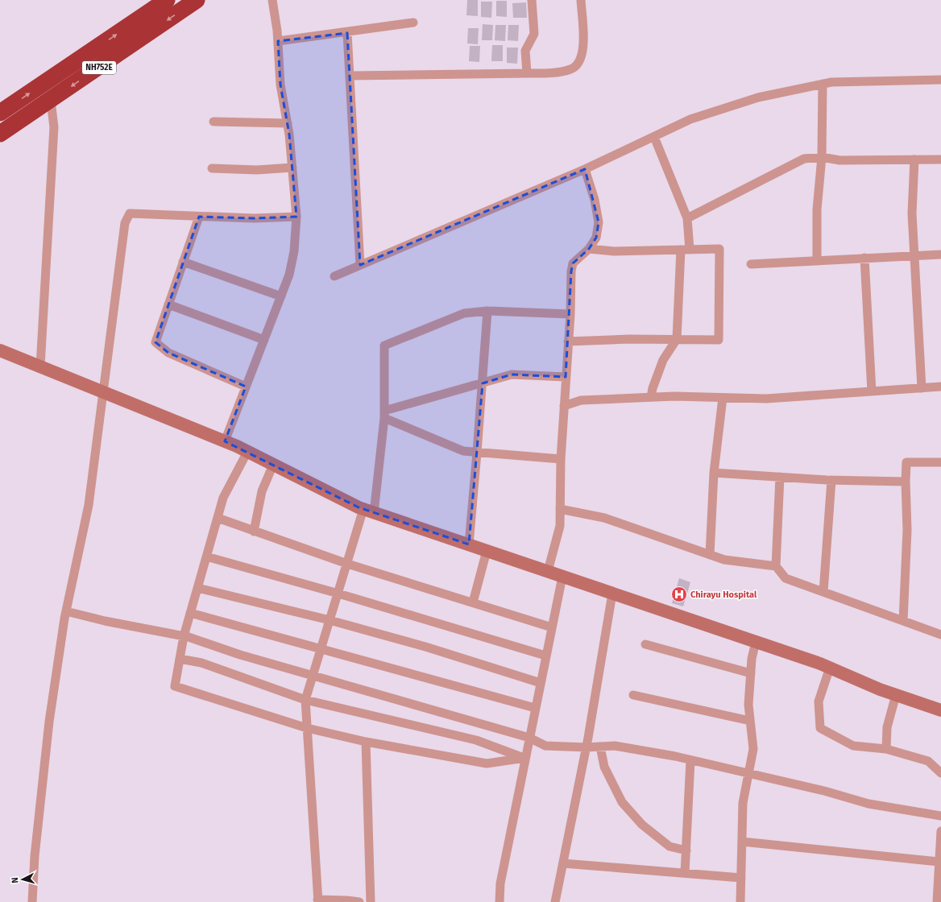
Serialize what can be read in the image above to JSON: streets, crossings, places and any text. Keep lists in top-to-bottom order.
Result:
{
  "streets": {
    "highway": ["NH752E"]
  },
  "places": {
    "hospital": ["Chirayu Hospital"]
  },
  "north": "left"
}
